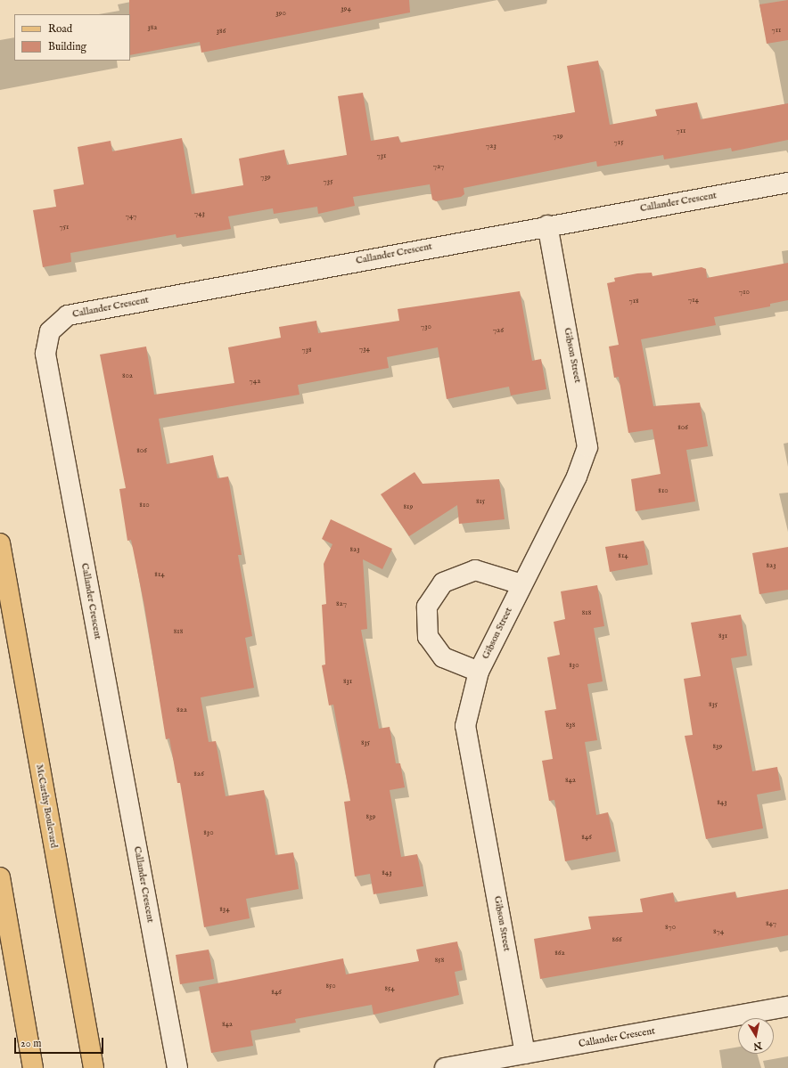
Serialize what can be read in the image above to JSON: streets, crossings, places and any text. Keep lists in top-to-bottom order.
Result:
{
  "streets": {
    "main road": ["McCarthy Boulevard"],
    "street": ["Callander Crescent", "Gibson Street"]
  },
  "crossings": [
    ["Callander Crescent", "Gibson Street"]
  ],
  "house_numbers": [
    "394",
    "390",
    "382",
    "711",
    "386",
    "711",
    "719",
    "715",
    "723",
    "731",
    "727",
    "739",
    "735",
    "743",
    "747",
    "751",
    "710",
    "714",
    "718",
    "730",
    "726",
    "734",
    "738",
    "802",
    "742",
    "806",
    "806",
    "810",
    "815",
    "810",
    "819",
    "823",
    "814",
    "823",
    "814",
    "827",
    "818",
    "818",
    "831",
    "830",
    "831",
    "835",
    "822",
    "838",
    "835",
    "839",
    "826",
    "842",
    "843",
    "839",
    "830",
    "846",
    "843",
    "834",
    "847",
    "870",
    "874",
    "866",
    "862",
    "858",
    "850",
    "854",
    "846",
    "842"
  ],
  "legend": ["Road", "Building"],
  "scale_bar": "20 m",
  "north": "bottom"
}
